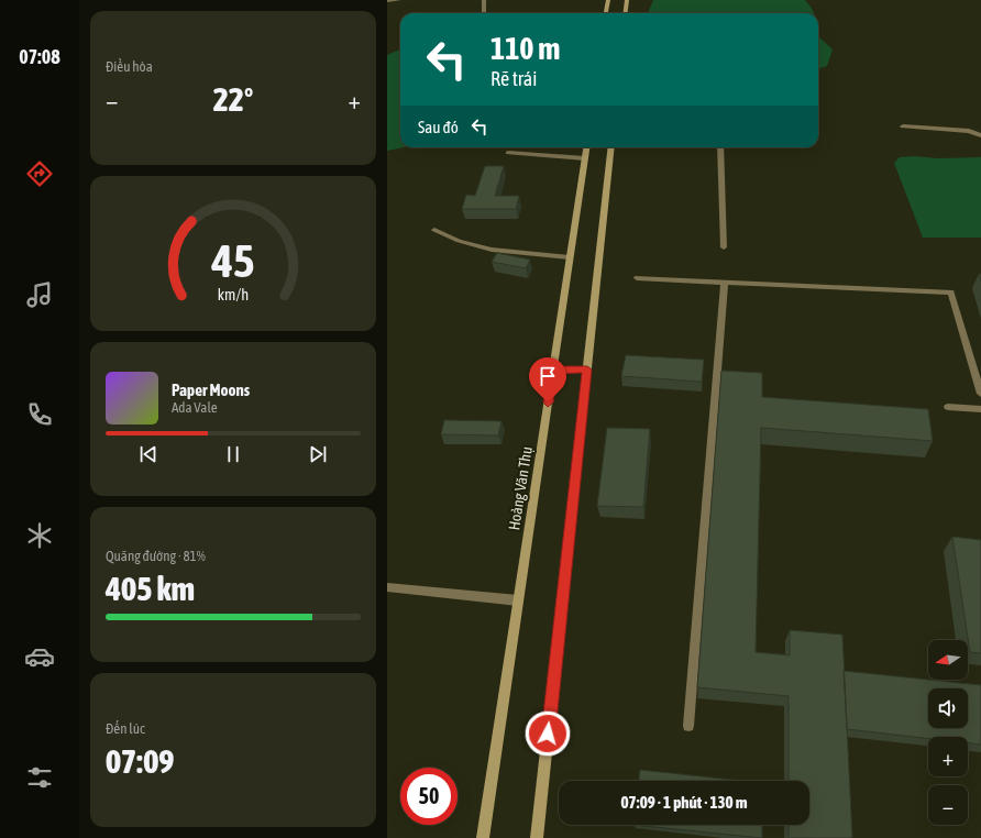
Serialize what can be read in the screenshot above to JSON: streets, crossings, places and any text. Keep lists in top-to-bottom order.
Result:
{
  "streets": {
    "main road": ["Hoàng Văn Thụ"]
  },
  "north": "left",
  "page": {
    "tabs": "07:08",
    "tile": [
      "Điều hòa",
      ["Quãng đường · 81%", "405 km"],
      ["Đến lúc", "07:09"]
    ],
    "turn": ["110 m", "Rẽ trái"],
    "heat": ["−", "22°", "+"],
    "then": "Sau đó",
    "song": ["Paper Moons", "Ada Vale"],
    "map_buttons": ["+", "−"],
    "limit": "50",
    "trip": "07:09 · 1 phút · 130 m",
    "gauge": ["45", "km/h"]
  }
}
